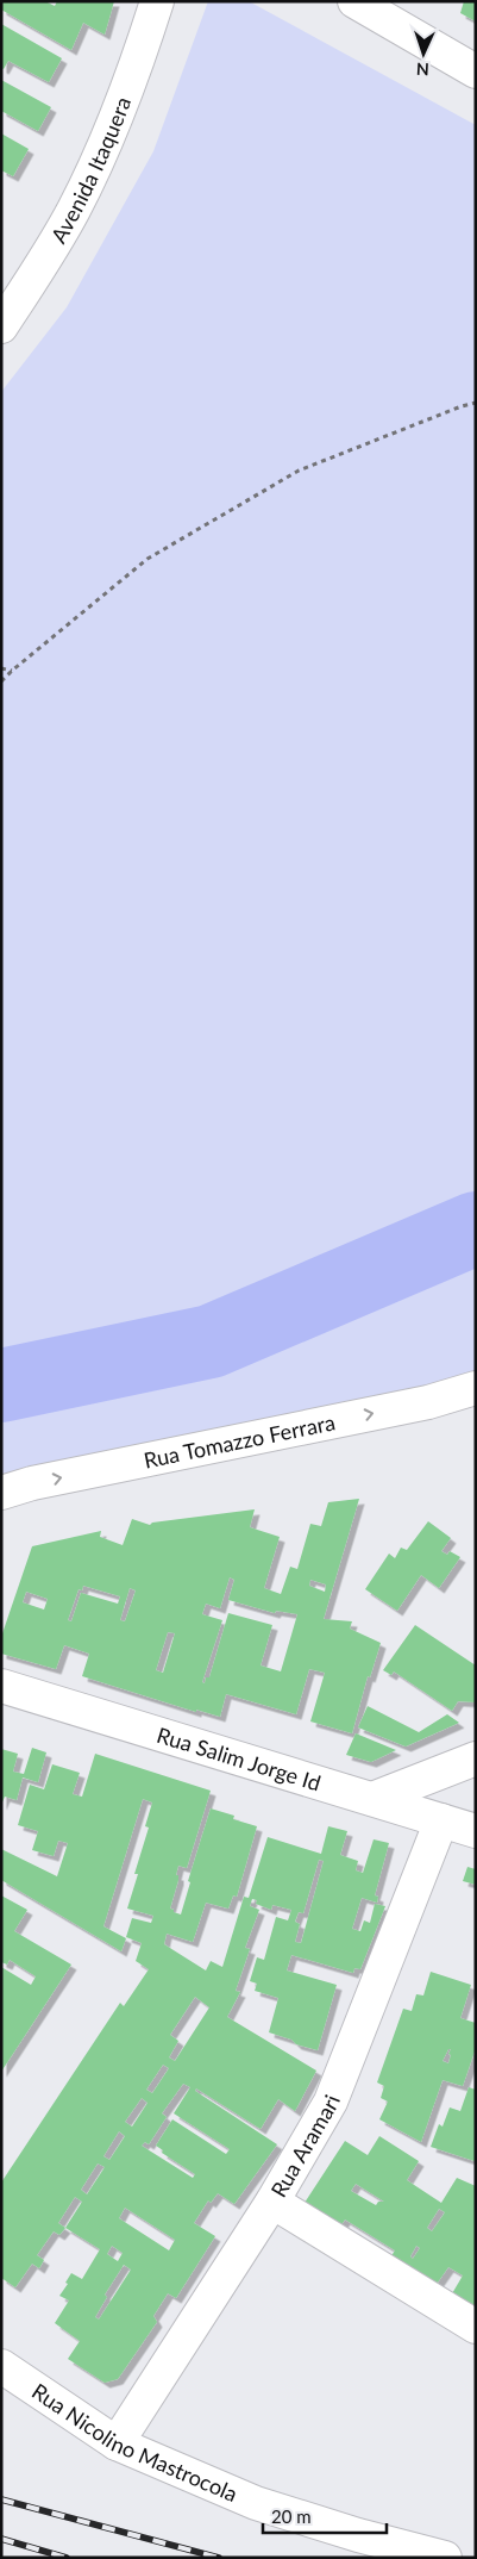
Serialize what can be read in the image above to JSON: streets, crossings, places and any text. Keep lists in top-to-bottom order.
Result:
{
  "streets": {
    "street": [
      "Avenida Itaquera",
      "Rua Tomazzo Ferrara",
      "Rua Salim Jorge Id",
      "Rua Aramari",
      "Rua Nicolino Mastrocola"
    ]
  },
  "crossings": [
    ["Rua Salim Jorge Id", "Rua Aramari"],
    ["Rua Aramari", "Rua Nicolino Mastrocola"]
  ],
  "one_way": ["Rua Tomazzo Ferrara"],
  "scale_bar": "20 m",
  "north": "bottom"
}
